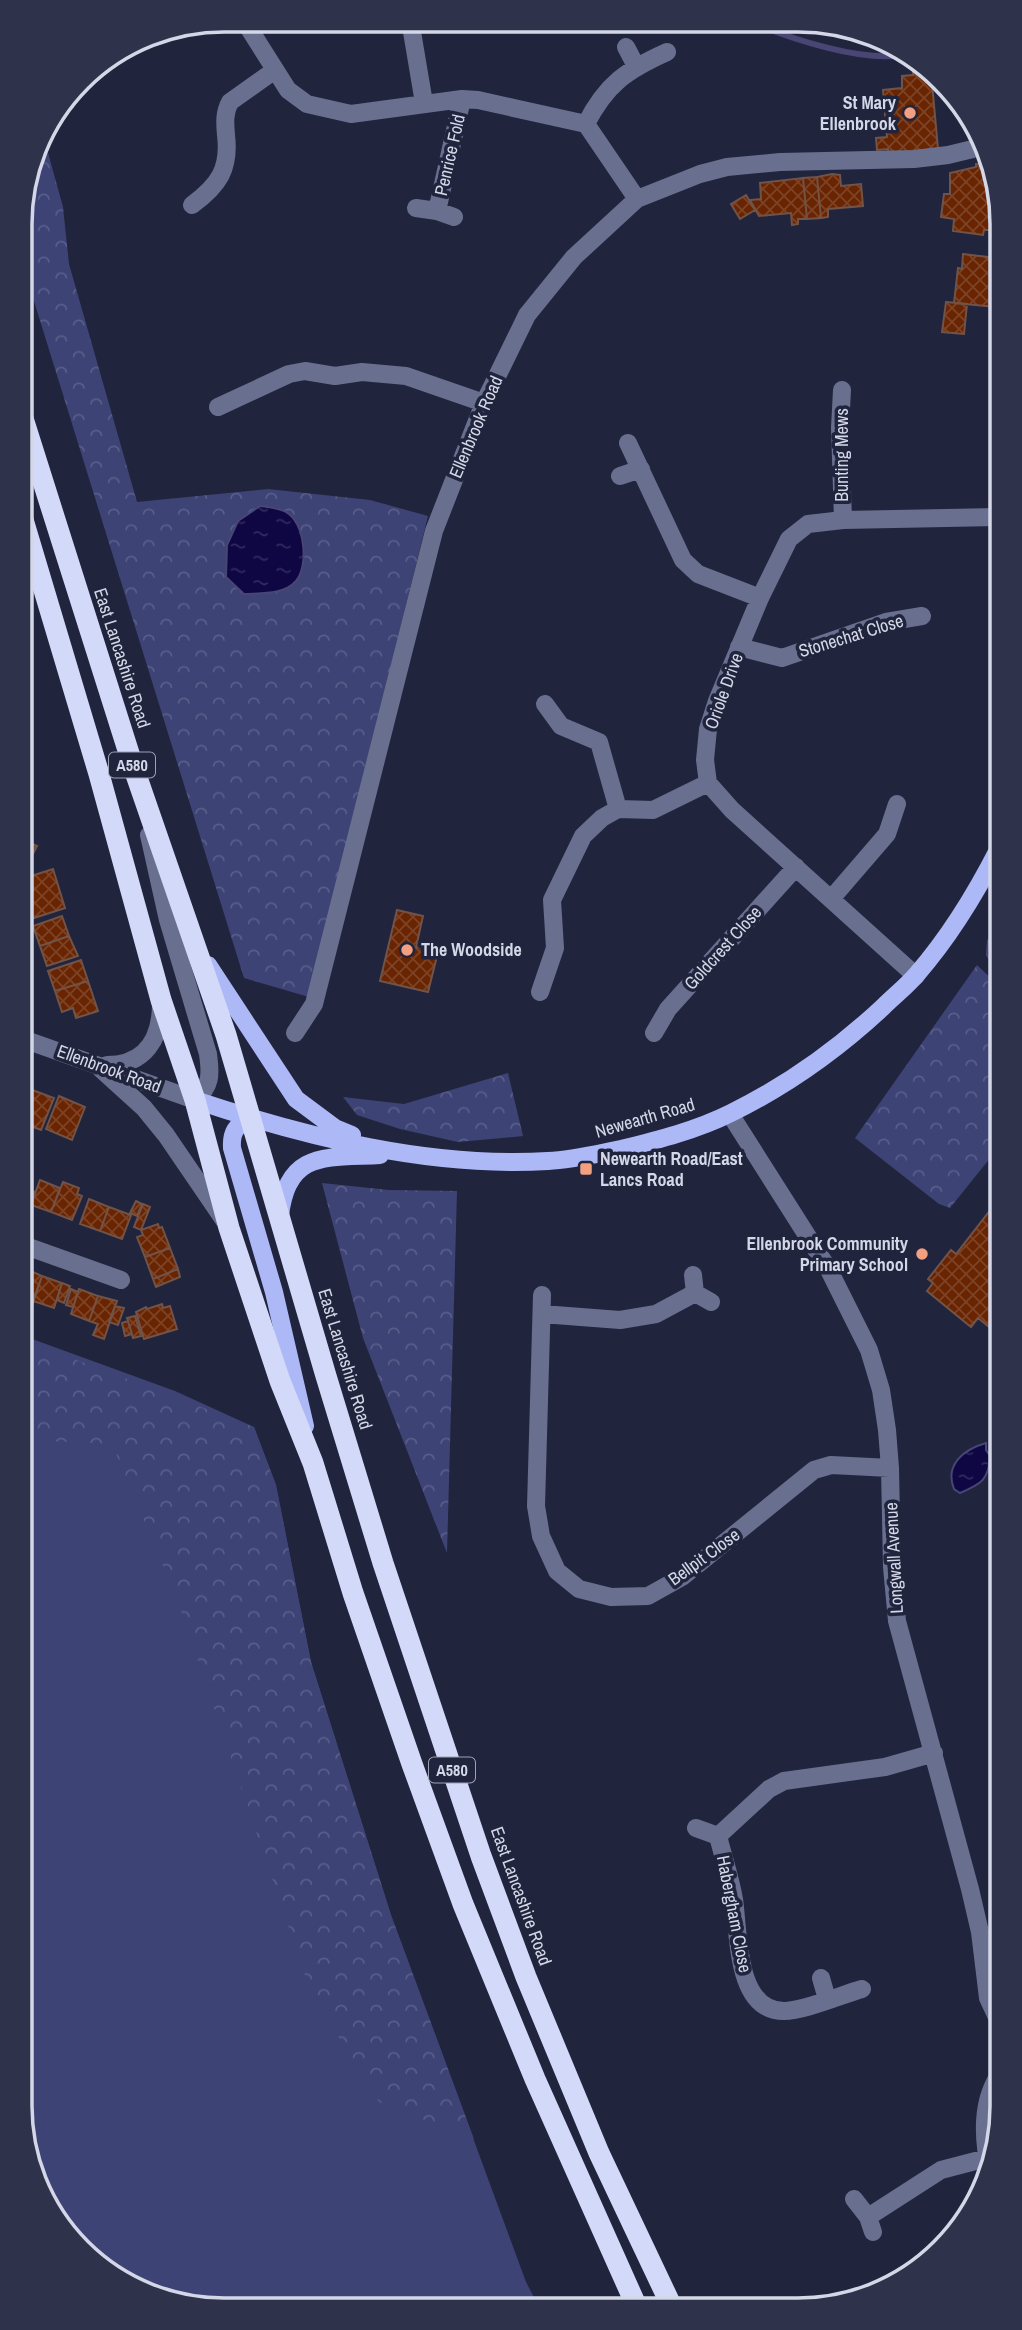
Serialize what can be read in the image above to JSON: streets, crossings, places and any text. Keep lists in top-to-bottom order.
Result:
{
  "streets": {
    "highway": ["East Lancashire Road", "A580"],
    "main road": ["Newearth Road"],
    "street": [
      "Penrice Fold",
      "Ellenbrook Road",
      "Bunting Mews",
      "Stonechat Close",
      "Oriole Drive",
      "Goldcrest Close",
      "Bellpit Close",
      "Longwall Avenue",
      "Habergham Close"
    ]
  },
  "crossings": [
    ["Ellenbrook Road", "A580"],
    ["Ellenbrook Road", "Newearth Road"],
    ["Bunting Mews", "Oriole Drive"],
    ["Stonechat Close", "Oriole Drive"],
    ["East Lancashire Road", "Newearth Road"],
    ["A580", "Newearth Road"],
    ["Newearth Road", "Longwall Avenue"],
    ["Bellpit Close", "Longwall Avenue"],
    ["Longwall Avenue", "Habergham Close"]
  ],
  "places": {
    "other": ["St Mary Ellenbrook", "The Woodside", "Ellenbrook Community Primary School"],
    "transit": ["Newearth Road/East Lancs Road"]
  }
}
